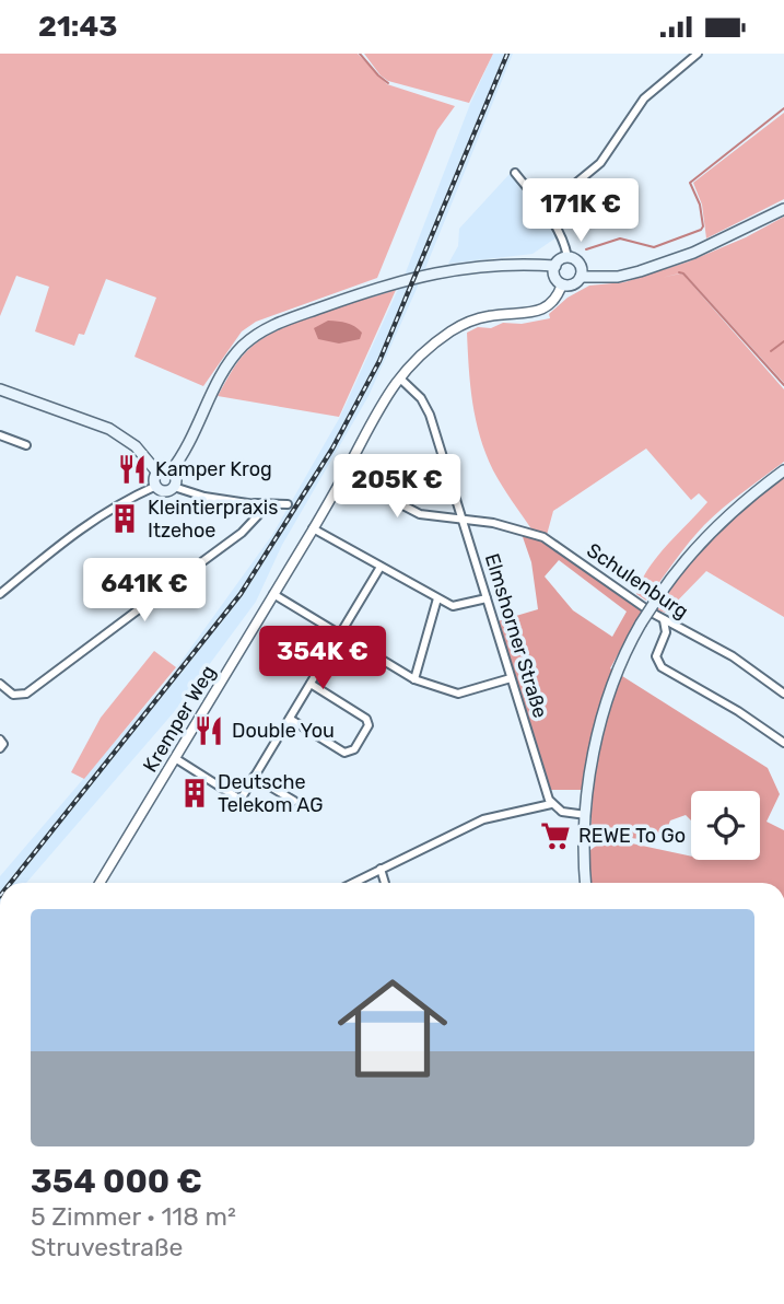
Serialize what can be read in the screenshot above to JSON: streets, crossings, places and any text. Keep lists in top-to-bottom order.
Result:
{
  "streets": {
    "street": ["Schulenburg", "Elmshorner Straße", "Kremper Weg"]
  },
  "crossings": [
    ["Schulenburg", "Elmshorner Straße"],
    ["Schulenburg", "Kremper Weg"],
    ["Elmshorner Straße", "Kremper Weg"]
  ],
  "places": {
    "restaurant": ["Kamper Krog", "Double You"],
    "building": ["Kleintierpraxis Itzehoe", "Deutsche Telekom AG"],
    "supermarket": ["REWE To Go"]
  },
  "page": {
    "status": "21:43",
    "price": [
      "171K €",
      "205K €",
      "641K €",
      "354K €"
    ],
    "list": [
      {
        "name": "354 000 €",
        "note": "5 Zimmer · 118 m² · Struvestraße"
      }
    ]
  }
}
